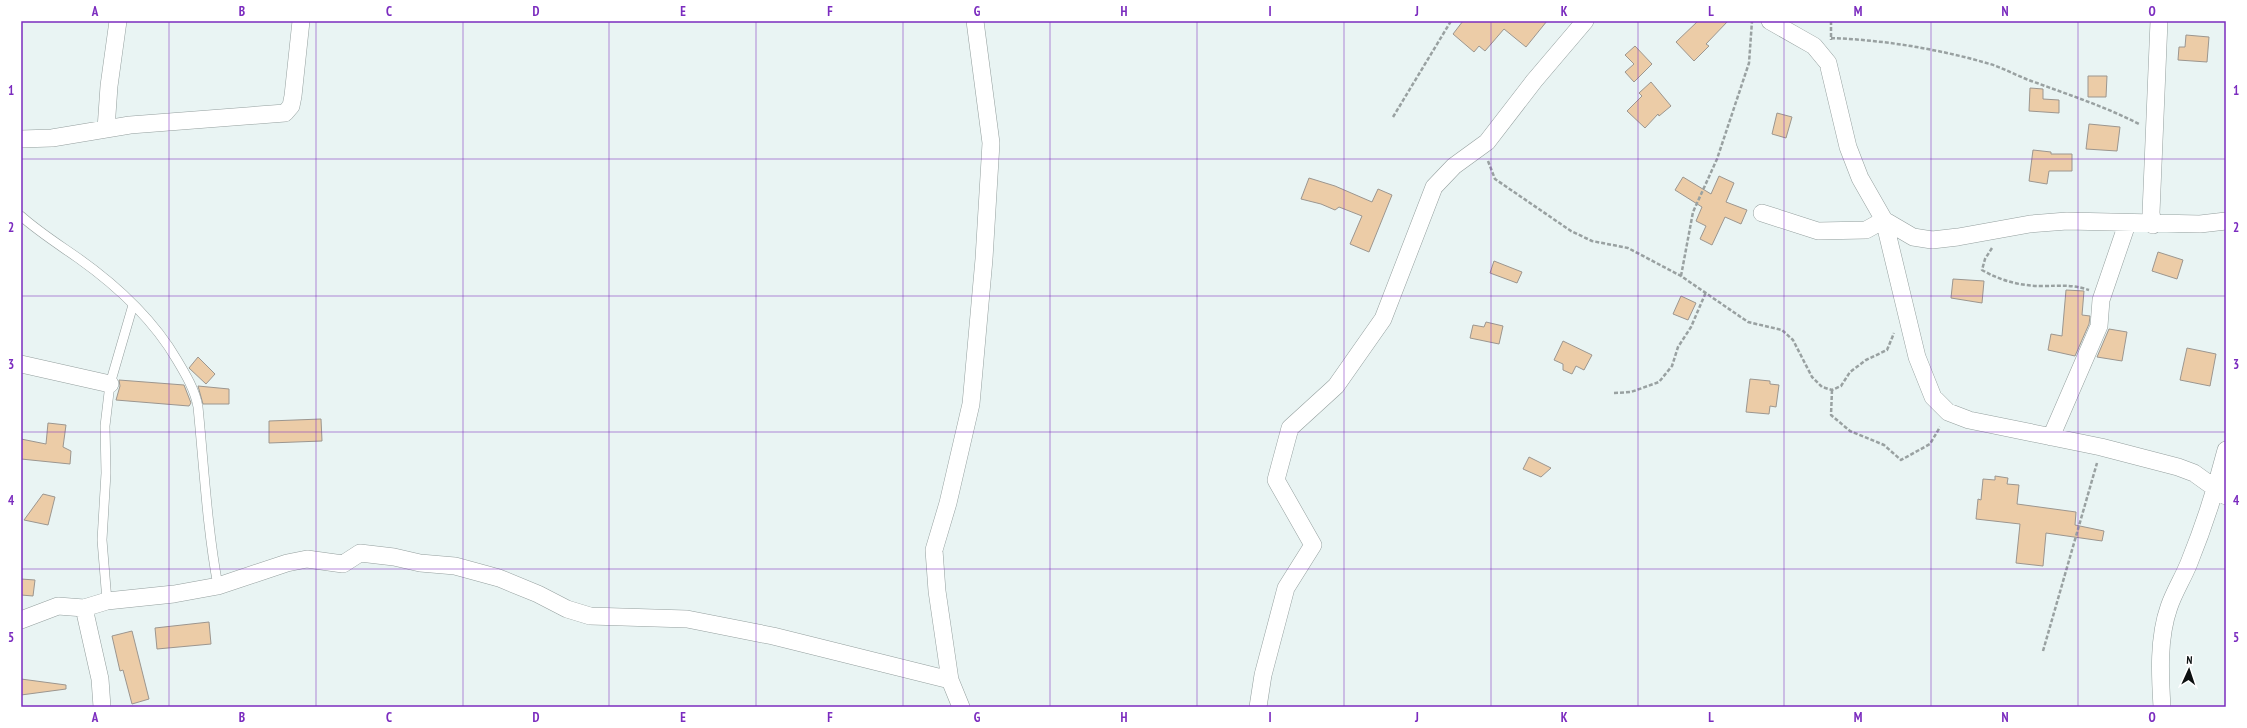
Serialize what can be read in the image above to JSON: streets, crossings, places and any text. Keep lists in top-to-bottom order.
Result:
{
  "north": "top",
  "grid": {
    "columns": [
      "A",
      "B",
      "C",
      "D",
      "E",
      "F",
      "G",
      "H",
      "I",
      "J",
      "K",
      "L",
      "M",
      "N",
      "O"
    ],
    "rows": [
      "1",
      "2",
      "3",
      "4",
      "5"
    ]
  }
}
